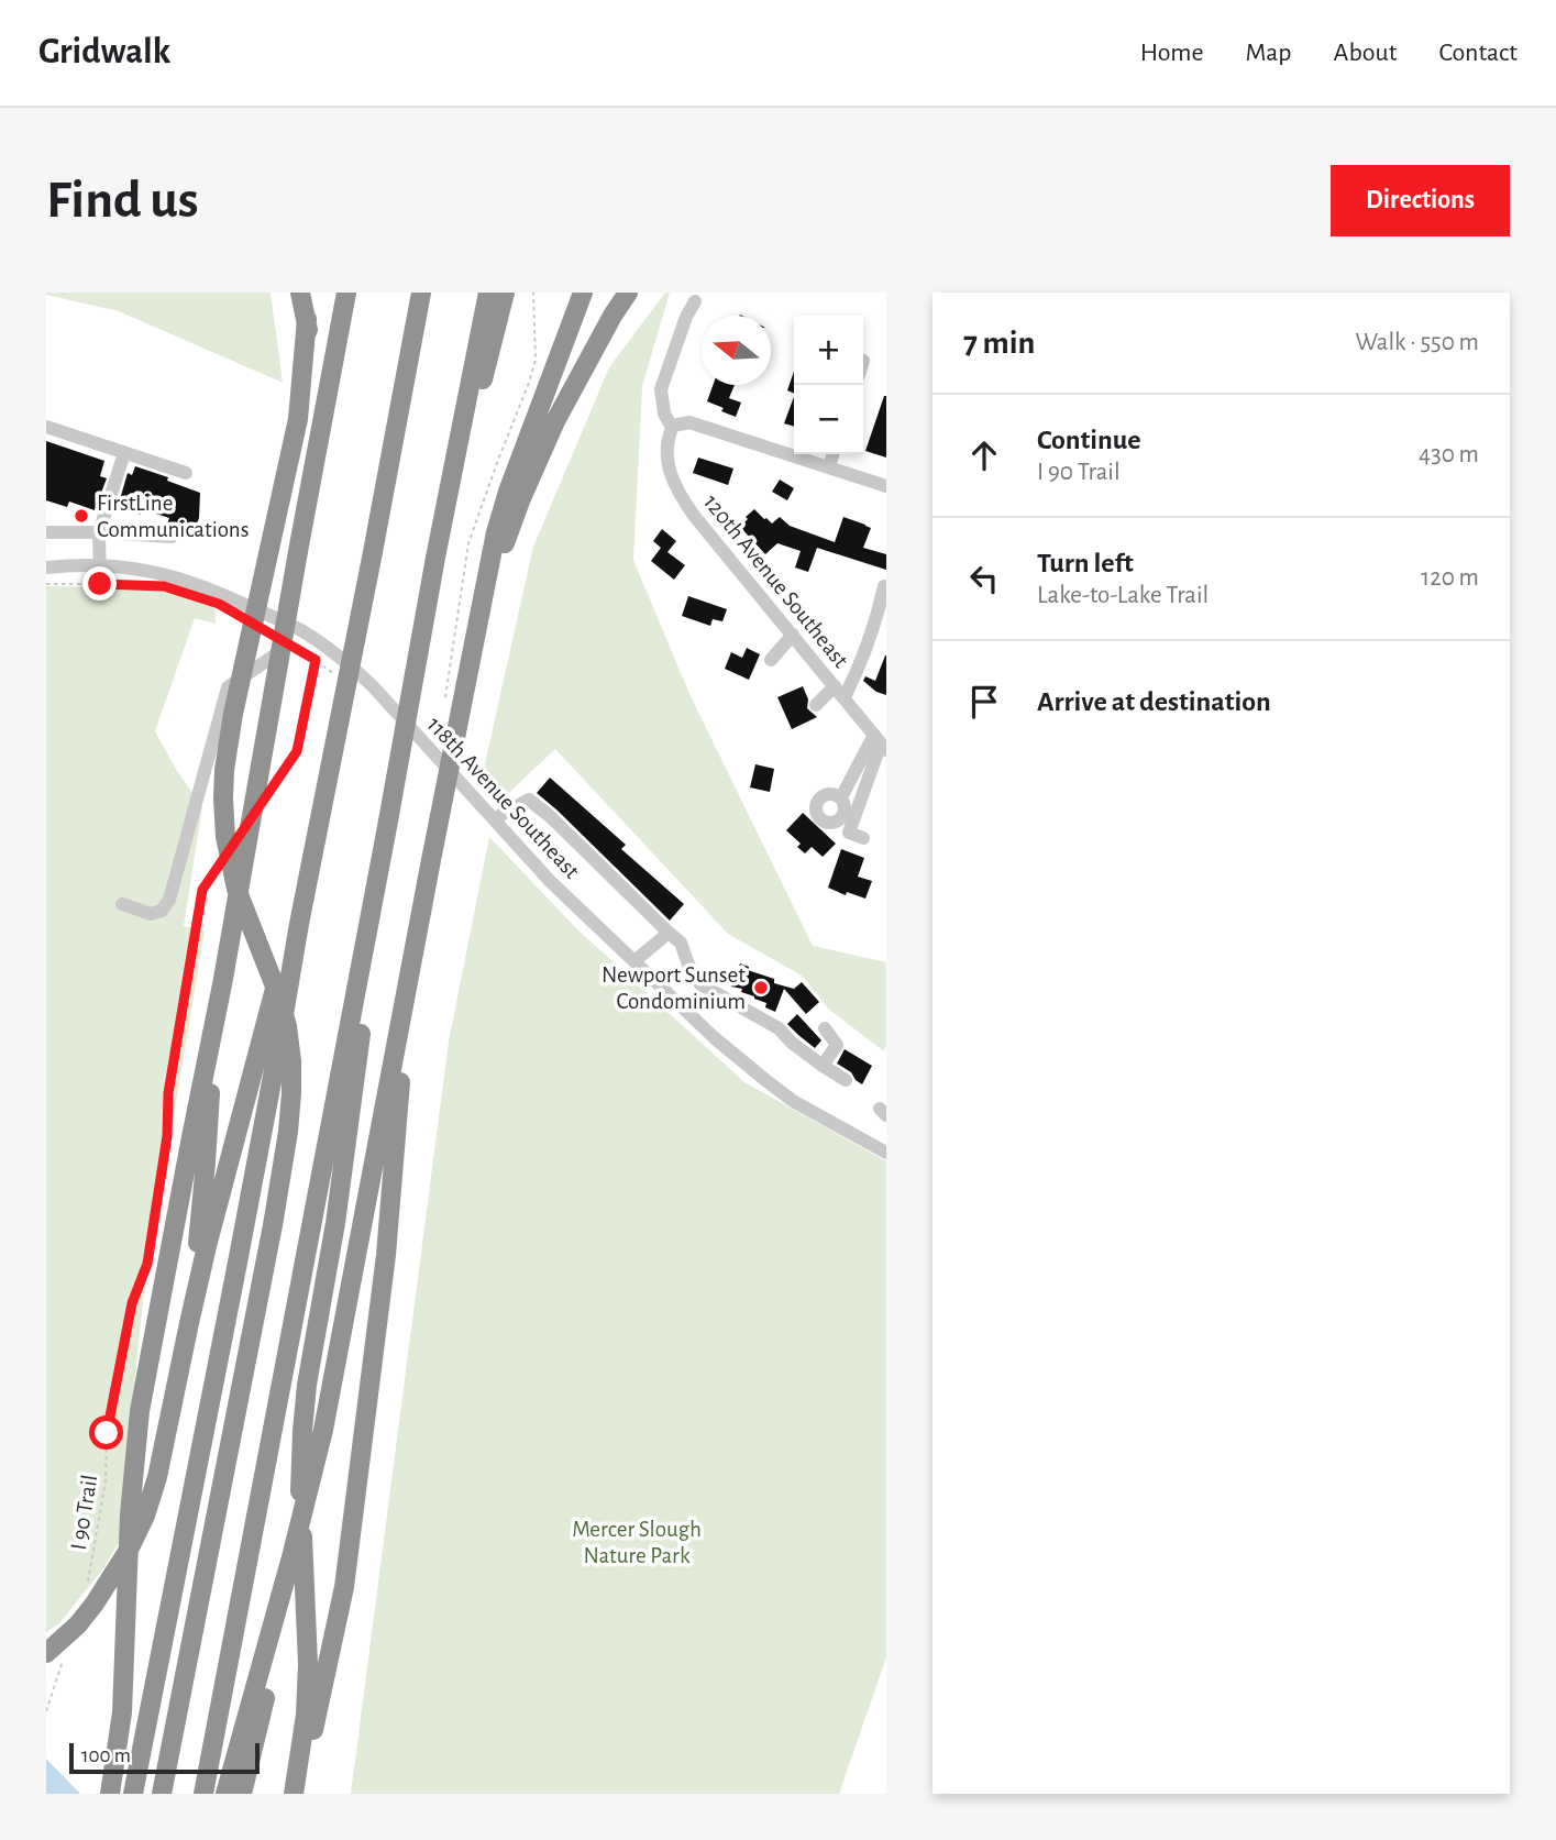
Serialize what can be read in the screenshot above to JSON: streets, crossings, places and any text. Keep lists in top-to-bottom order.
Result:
{
  "streets": {
    "street": ["120th Avenue Southeast", "118th Avenue Southeast"],
    "path": ["I 90 Trail"]
  },
  "parks": ["Mercer Slough Nature Park"],
  "places": ["FirstLine Communications", "Newport Sunset Condominium"],
  "scale_bar": "100 m",
  "north": "left",
  "page": {
    "header": "Gridwalk",
    "nav": [
      "Home",
      "Map",
      "About",
      "Contact"
    ],
    "buttons": "Directions",
    "title": "Find us",
    "heading": ["7 min", "Walk · 550 m"],
    "map_buttons": ["+", "−"],
    "list": [
      ["Continue", "I 90 Trail", "430 m"],
      ["Turn left", "Lake-to-Lake Trail", "120 m"],
      "Arrive at destination"
    ],
    "scale": "100 m"
  }
}
